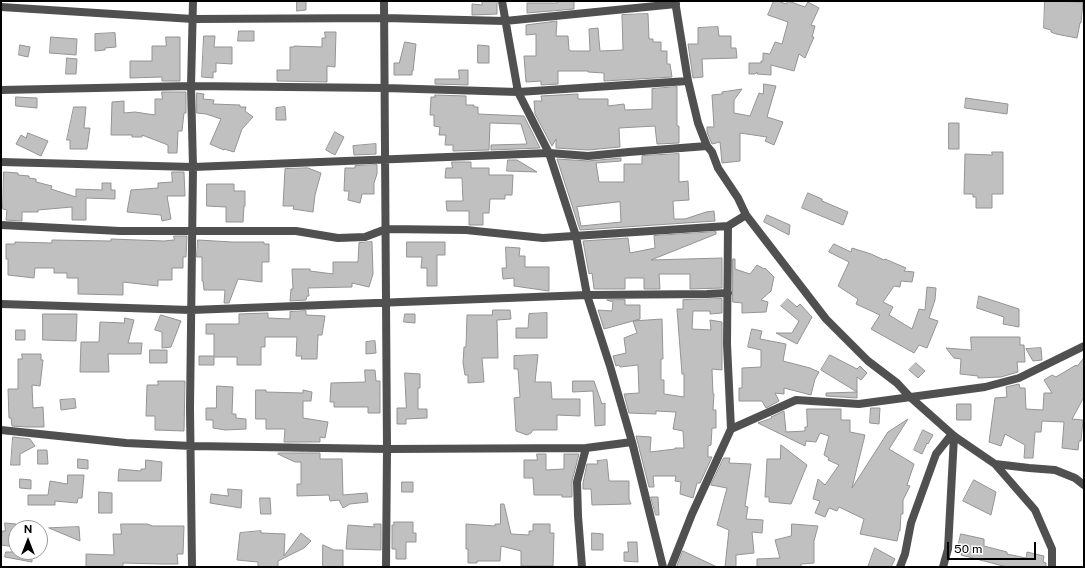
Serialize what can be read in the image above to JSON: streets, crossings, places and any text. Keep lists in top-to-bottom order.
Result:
{
  "scale_bar": "50 m",
  "north": "top"
}
